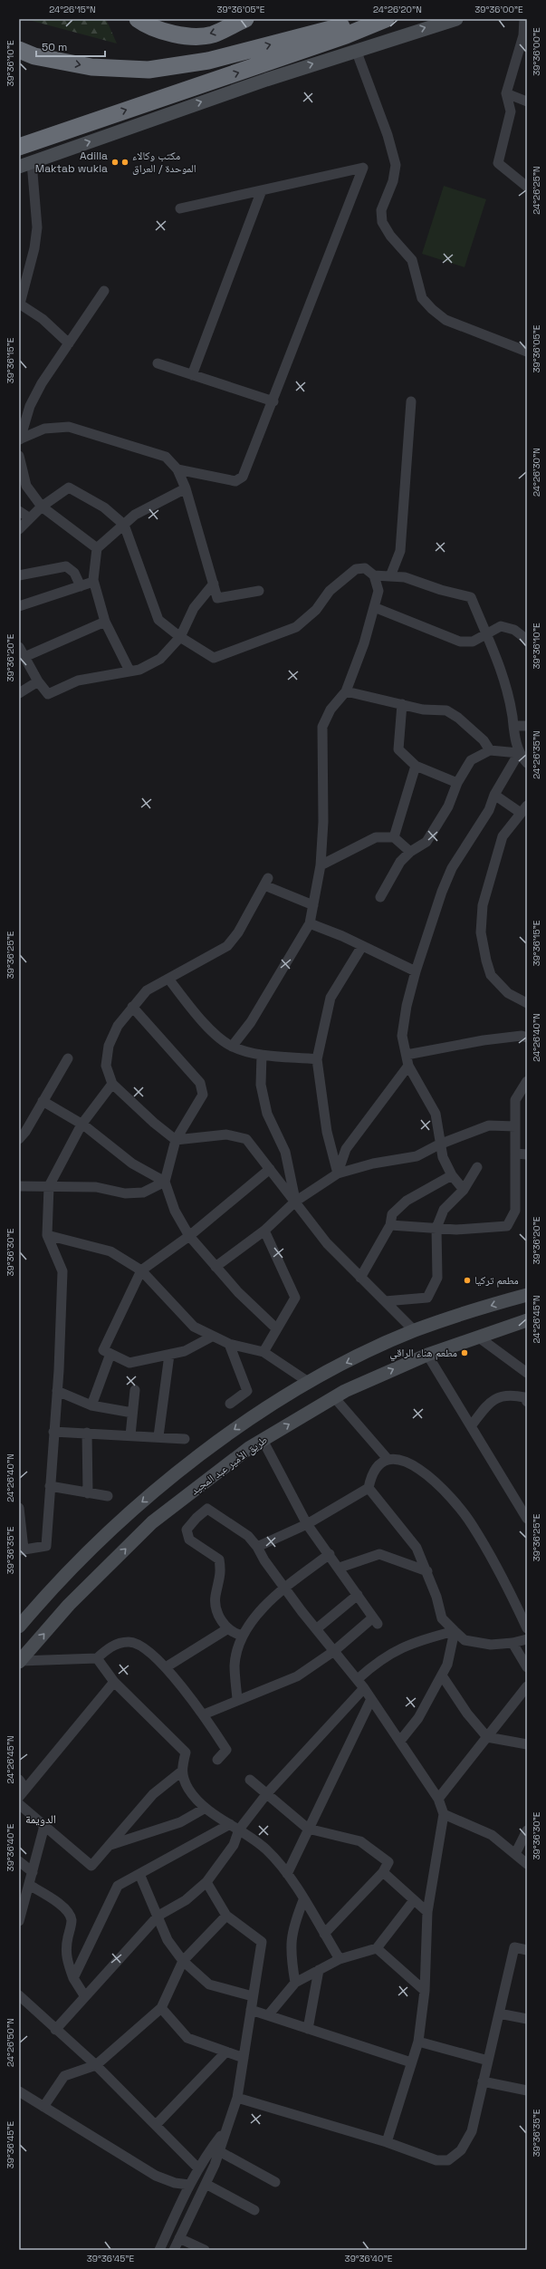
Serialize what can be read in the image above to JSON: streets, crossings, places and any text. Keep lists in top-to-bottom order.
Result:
{
  "streets": {
    "main road": ["طريق الأمير عبد المجيد"]
  },
  "districts": ["الدويمة"],
  "places": [
    "Adilla Maktab wukla",
    "مكتب وكالاء الموحدة / العراق",
    "مطعم تركيا",
    "مطعم هناء الراقي"
  ],
  "scale_bar": "50 m",
  "coordinates": [
    "24°26'15\"N",
    "39°36'05\"E",
    "24°26'20\"N",
    "39°36'00\"E",
    "39°36'10\"E",
    "24°26'25\"N",
    "39°36'15\"E",
    "24°26'30\"N",
    "39°36'20\"E",
    "24°26'35\"N",
    "39°36'25\"E",
    "24°26'40\"N",
    "39°36'30\"E",
    "24°26'45\"N",
    "39°36'35\"E",
    "39°36'40\"E",
    "24°26'50\"N",
    "39°36'45\"E"
  ]
}
